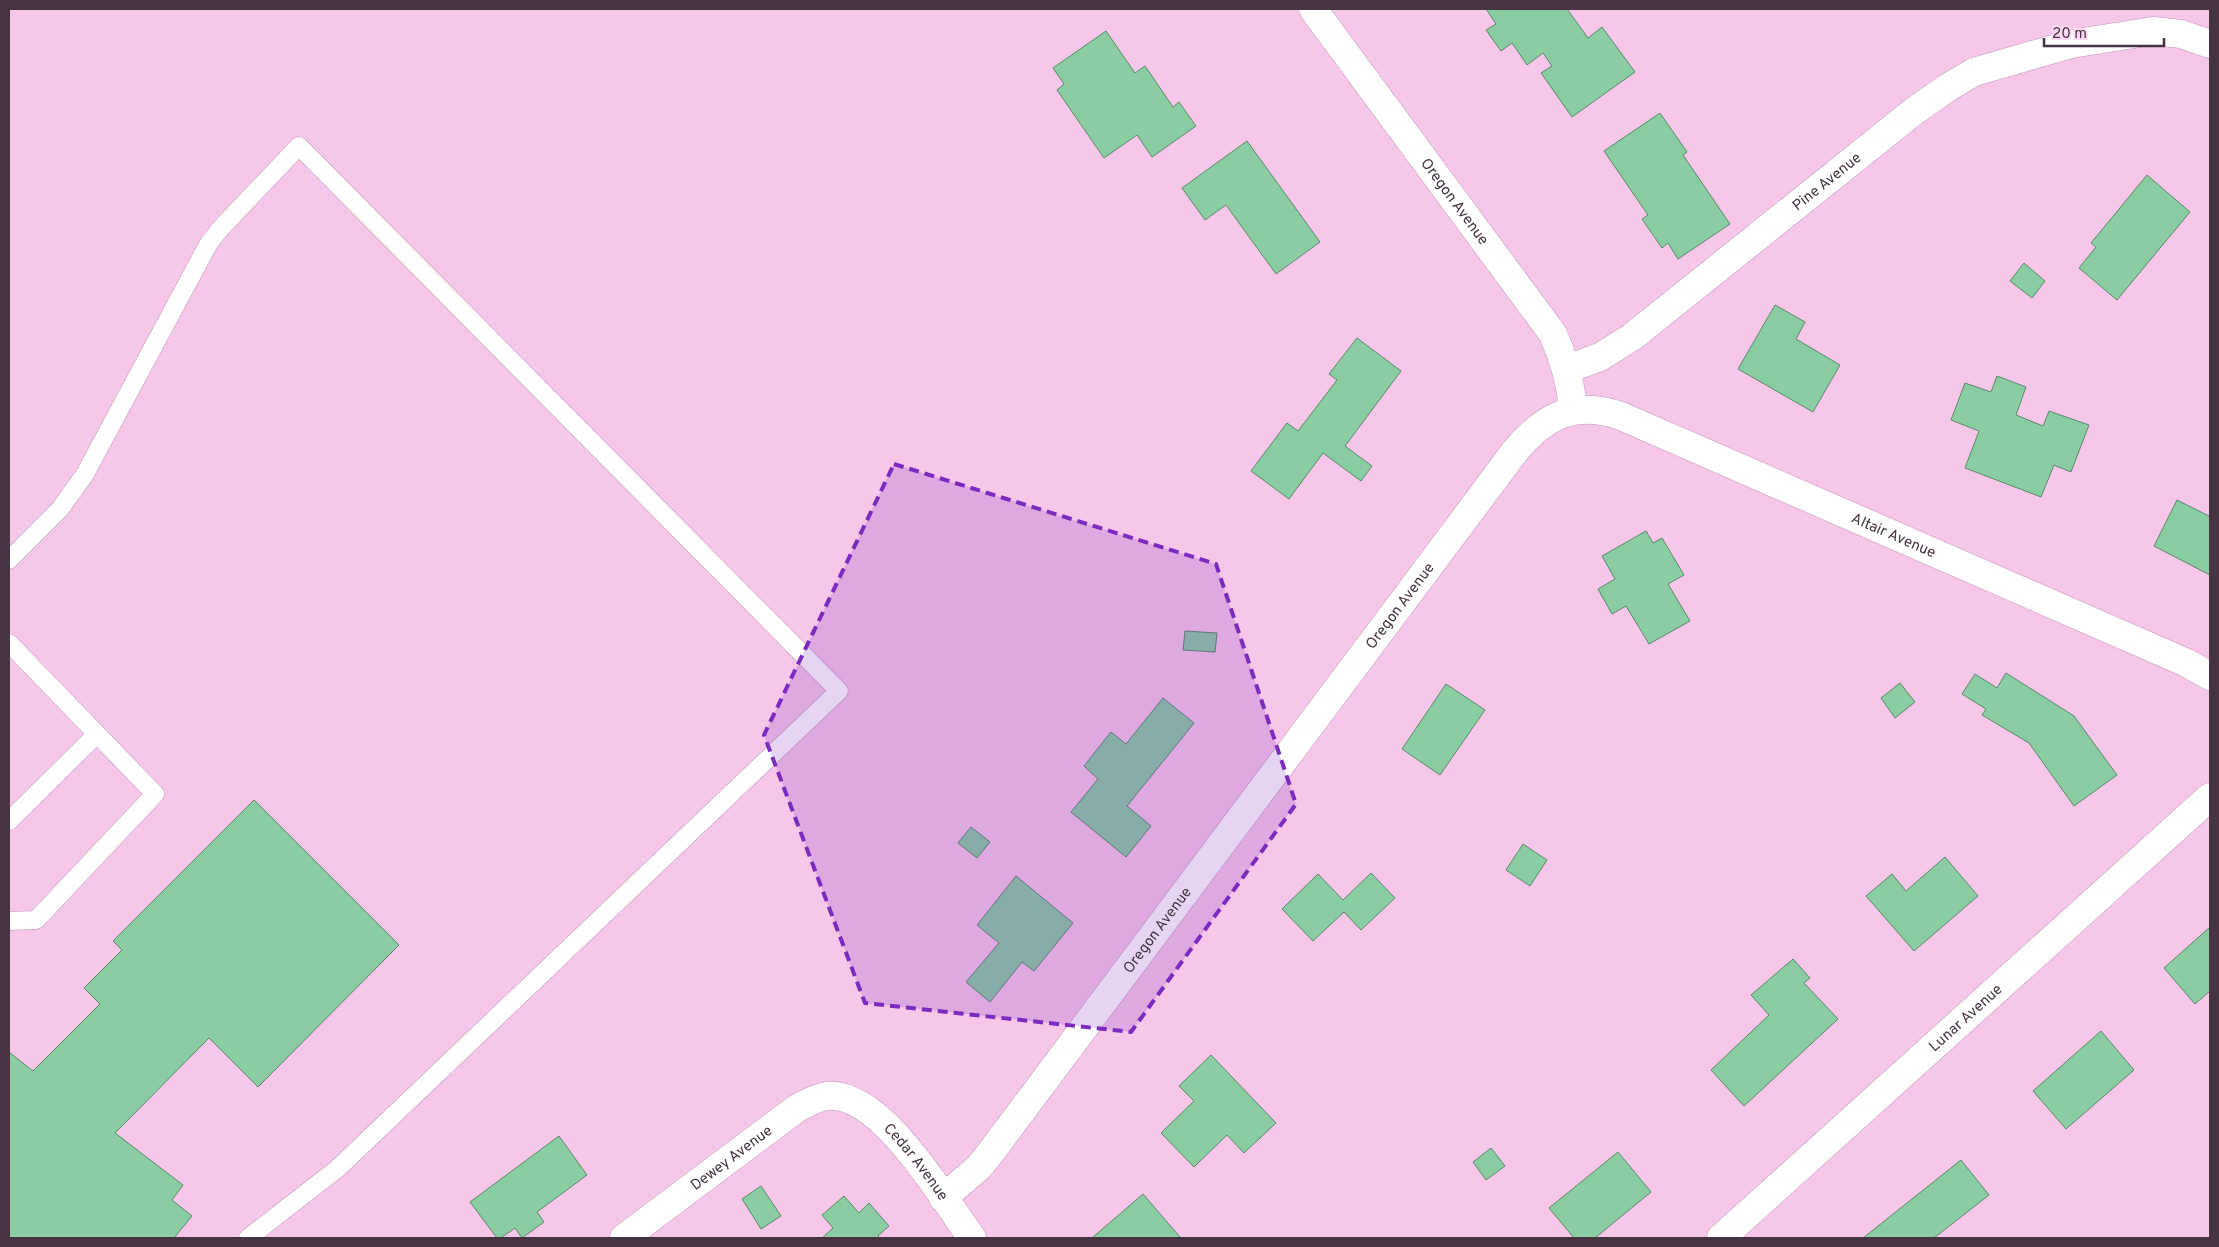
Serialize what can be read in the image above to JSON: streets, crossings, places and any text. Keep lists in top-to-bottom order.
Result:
{
  "streets": {
    "street": [
      "Pine Avenue",
      "Oregon Avenue",
      "Altair Avenue",
      "Lunar Avenue",
      "Dewey Avenue",
      "Cedar Avenue"
    ]
  },
  "crossings": [
    ["Pine Avenue", "Oregon Avenue"],
    ["Oregon Avenue", "Altair Avenue"],
    ["Oregon Avenue", "Cedar Avenue"],
    ["Dewey Avenue", "Cedar Avenue"]
  ],
  "scale_bar": "20 m"
}
